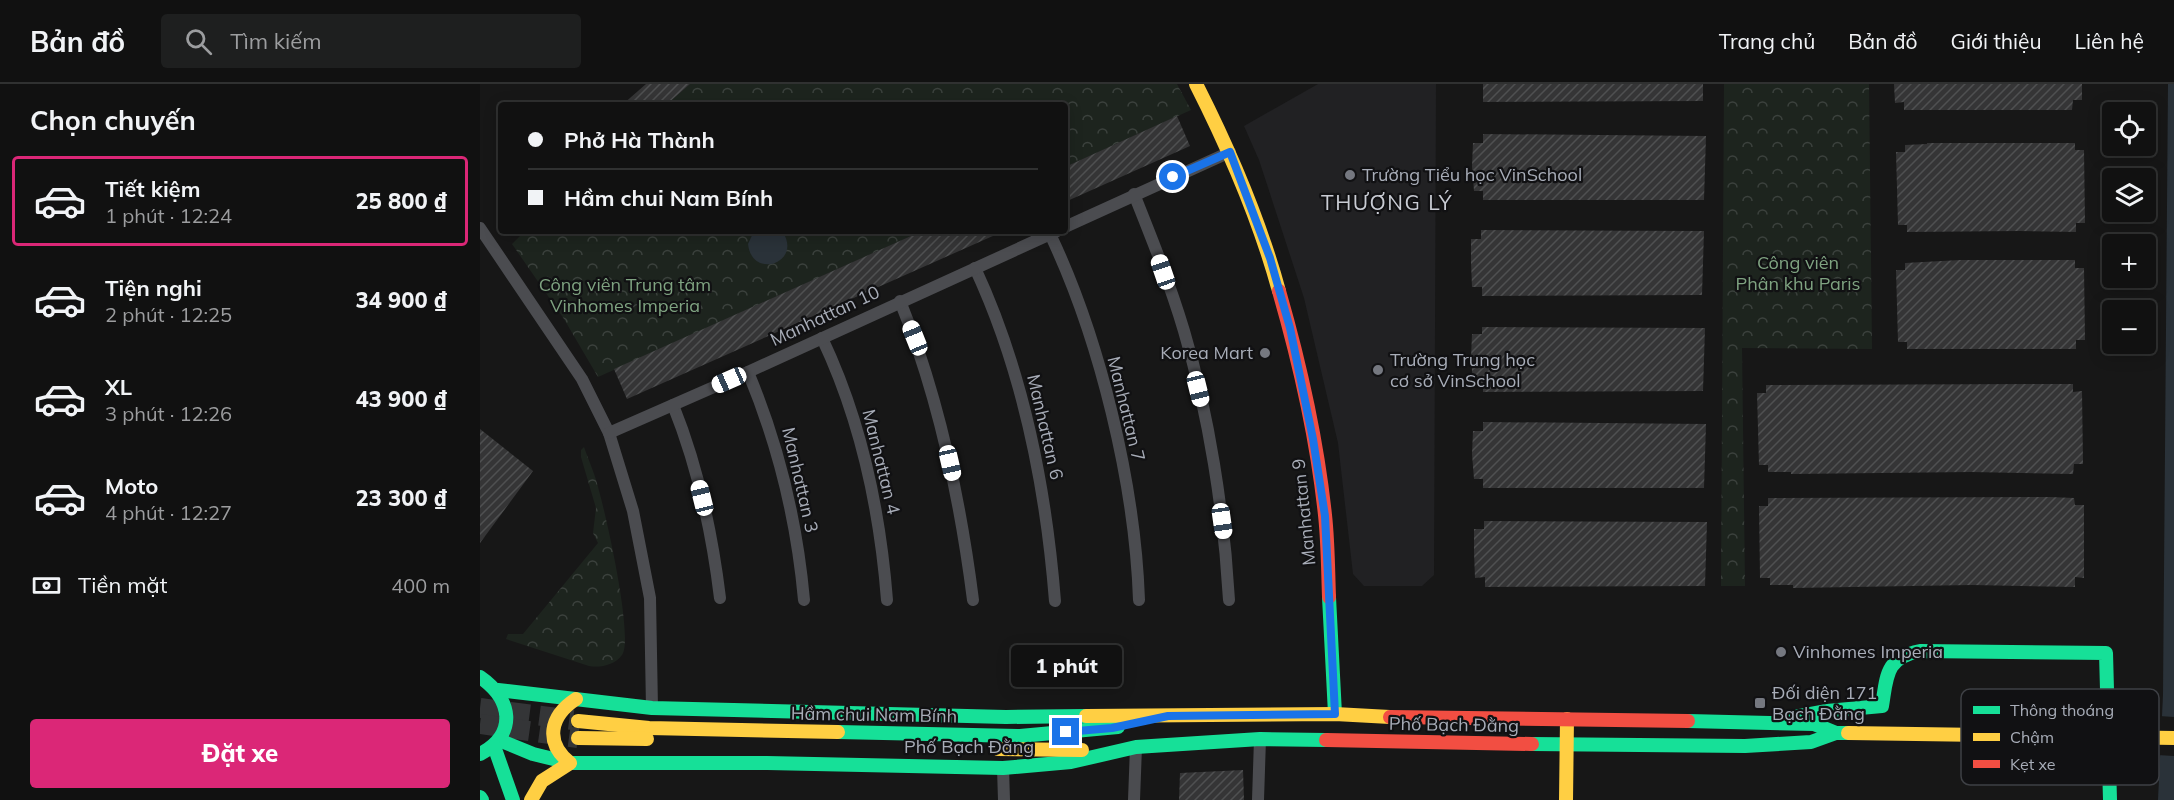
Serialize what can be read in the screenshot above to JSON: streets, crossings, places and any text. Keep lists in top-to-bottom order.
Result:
{
  "streets": {
    "main road": ["Manhattan 9", "Hầm chui Nam Bính", "Phố Bạch Đằng"],
    "street": [
      "Manhattan 10",
      "Manhattan 7",
      "Manhattan 6",
      "Manhattan 4",
      "Manhattan 3"
    ]
  },
  "crossings": [
    ["Manhattan 10", "Manhattan 6"],
    ["Manhattan 10", "Manhattan 4"],
    ["Manhattan 10", "Manhattan 3"],
    ["Manhattan 9", "Phố Bạch Đằng"],
    ["Hầm chui Nam Bính", "Phố Bạch Đằng"]
  ],
  "districts": ["THƯỢNG LÝ"],
  "parks": ["Công viên Phân khu Paris", "Công viên Trung tâm Vinhomes Imperia"],
  "places": {
    "other": [
      "Trường Tiểu học VinSchool",
      "Korea Mart",
      "Trường Trung học cơ sở VinSchool",
      "Vinhomes Imperia"
    ],
    "transit": ["Đối diện 171 Bạch Đằng"]
  },
  "legend": ["Thông thoáng", "Chậm", "Kẹt xe"],
  "page": {
    "header": "Bản đồ",
    "search": "Tìm kiếm",
    "nav": [
      "Trang chủ",
      "Bản đồ",
      "Giới thiệu",
      "Liên hệ"
    ],
    "heading": "Chọn chuyến",
    "map_buttons": ["+", "−"],
    "banner": ["Phở Hà Thành", "Hầm chui Nam Bính"],
    "list": [
      {
        "name": "Tiết kiệm",
        "note": "1 phút · 12:24",
        "value": "25 800 ₫"
      },
      {
        "name": "Tiện nghi",
        "note": "2 phút · 12:25",
        "value": "34 900 ₫"
      },
      {
        "name": "XL",
        "note": "3 phút · 12:26",
        "value": "43 900 ₫"
      },
      {
        "name": "Moto",
        "note": "4 phút · 12:27",
        "value": "23 300 ₫"
      }
    ],
    "pay": ["Tiền mặt", "400 m"],
    "bubble": "1 phút",
    "buttons": "Đặt xe"
  }
}
